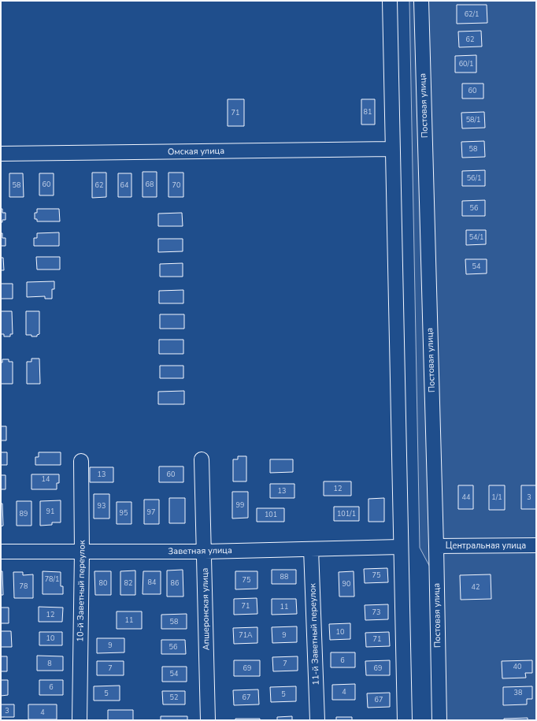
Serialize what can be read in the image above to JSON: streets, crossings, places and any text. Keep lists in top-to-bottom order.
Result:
{
  "streets": {
    "street": [
      "Постовая улица",
      "Омская улица",
      "Центральная улица",
      "Заветная улица",
      "10-й Заветный переулок",
      "Апшеронская улица",
      "11-й Заветный переулок"
    ]
  },
  "crossings": [
    ["Постовая улица", "Центральная улица"],
    ["Заветная улица", "10-й Заветный переулок"],
    ["Заветная улица", "Апшеронская улица"],
    ["Заветная улица", "11-й Заветный переулок"]
  ],
  "house_numbers": [
    "62/1",
    "62",
    "60/1",
    "60",
    "81",
    "71",
    "58/1",
    "58",
    "56/1",
    "60",
    "68",
    "58",
    "62",
    "64",
    "70",
    "56",
    "54/1",
    "54",
    "13",
    "60",
    "14",
    "12",
    "13",
    "44",
    "1/1",
    "3",
    "99",
    "93",
    "91",
    "97",
    "95",
    "89",
    "101/1",
    "101",
    "75",
    "88",
    "78/1",
    "75",
    "84",
    "80",
    "82",
    "86",
    "90",
    "78",
    "42",
    "71",
    "11",
    "73",
    "12",
    "11",
    "58",
    "10",
    "71А",
    "9",
    "10",
    "71",
    "9",
    "56",
    "6",
    "8",
    "7",
    "40",
    "7",
    "69",
    "69",
    "54",
    "6",
    "4",
    "38",
    "5",
    "5",
    "52",
    "67",
    "67",
    "3",
    "4"
  ]
}
